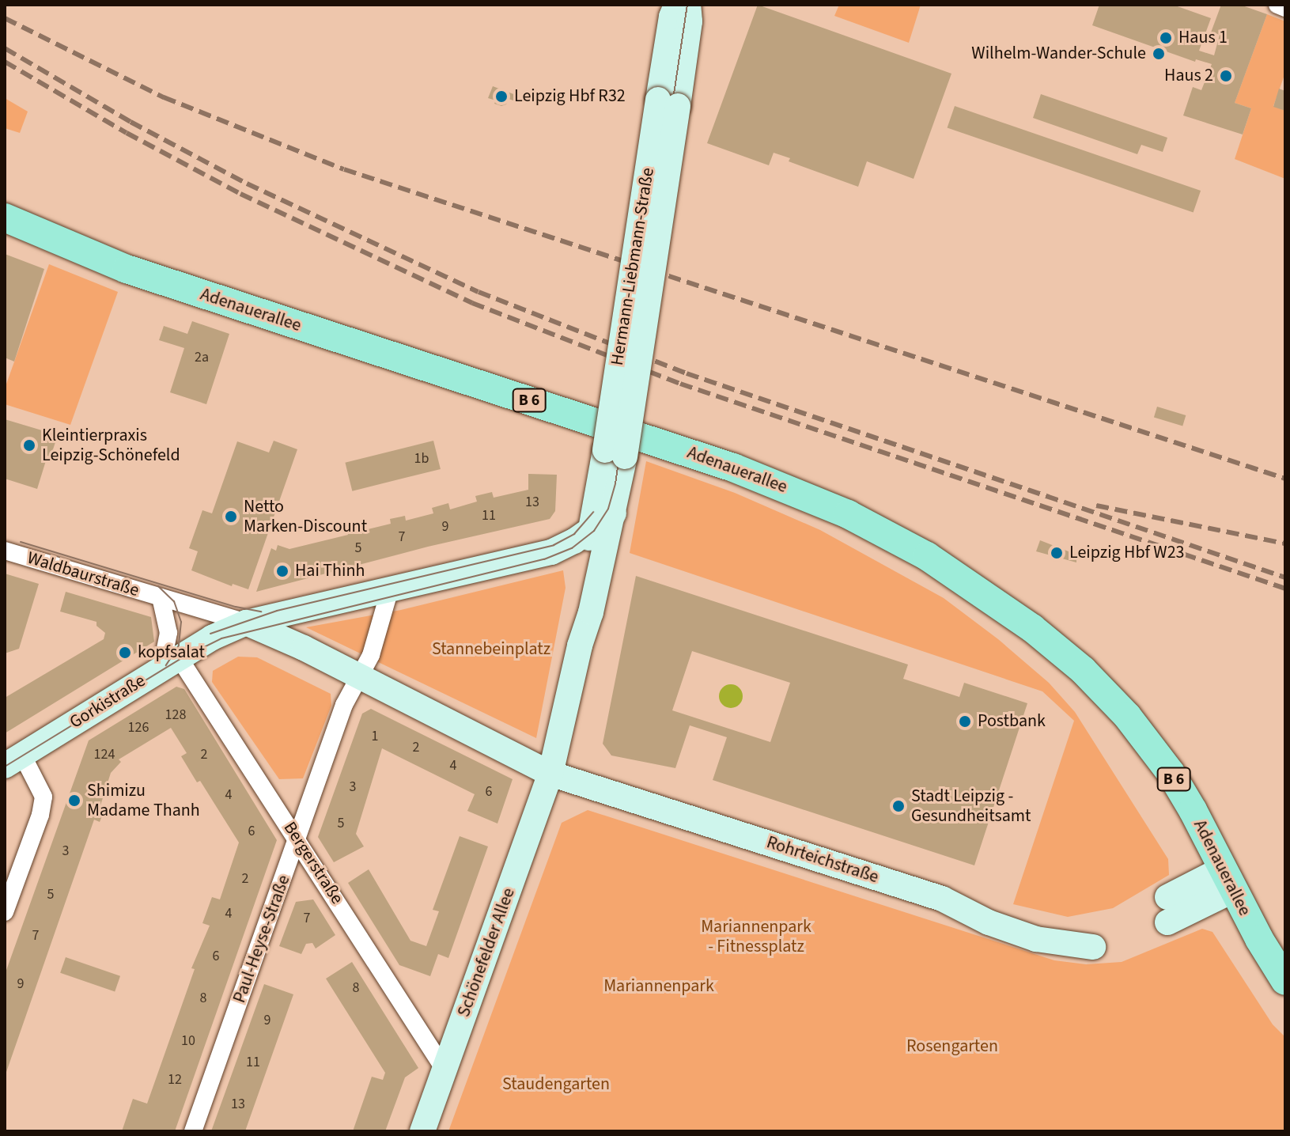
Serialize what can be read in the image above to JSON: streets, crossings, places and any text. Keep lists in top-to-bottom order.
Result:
{
  "streets": {
    "main road": [
      "Hermann-Liebmann-Straße",
      "Adenauerallee",
      "B 6",
      "Gorkistraße",
      "Rohrteichstraße",
      "Schönefelder Allee"
    ],
    "street": ["Waldbaurstraße", "Bergerstraße", "Paul-Heyse-Straße"]
  },
  "crossings": [
    ["Waldbaurstraße", "Gorkistraße"],
    ["Waldbaurstraße", "Bergerstraße"],
    ["Gorkistraße", "Bergerstraße"],
    ["Rohrteichstraße", "Schönefelder Allee"],
    ["Bergerstraße", "Paul-Heyse-Straße"],
    ["Bergerstraße", "Schönefelder Allee"]
  ],
  "parks": [
    "Stannebeinplatz",
    "Mariannenpark - Fitnessplatz",
    "Mariannenpark",
    "Rosengarten",
    "Staudengarten"
  ],
  "places": [
    "Haus 1",
    "Wilhelm-Wander-Schule",
    "Haus 2",
    "Leipzig Hbf R32",
    "Kleintierpraxis Leipzig-Schönefeld",
    "Netto Marken-Discount",
    "Leipzig Hbf W23",
    "Hai Thinh",
    "kopfsalat",
    "Postbank",
    "Shimizu Madame Thanh",
    "Stadt Leipzig - Gesundheitsamt"
  ],
  "house_numbers": [
    "2a",
    "1b",
    "13",
    "11",
    "9",
    "7",
    "5",
    "128",
    "126",
    "1",
    "2",
    "124",
    "2",
    "4",
    "3",
    "6",
    "4",
    "5",
    "6",
    "3",
    "2",
    "5",
    "4",
    "7",
    "7",
    "6",
    "9",
    "8",
    "8",
    "9",
    "10",
    "11",
    "12",
    "13"
  ]
}
